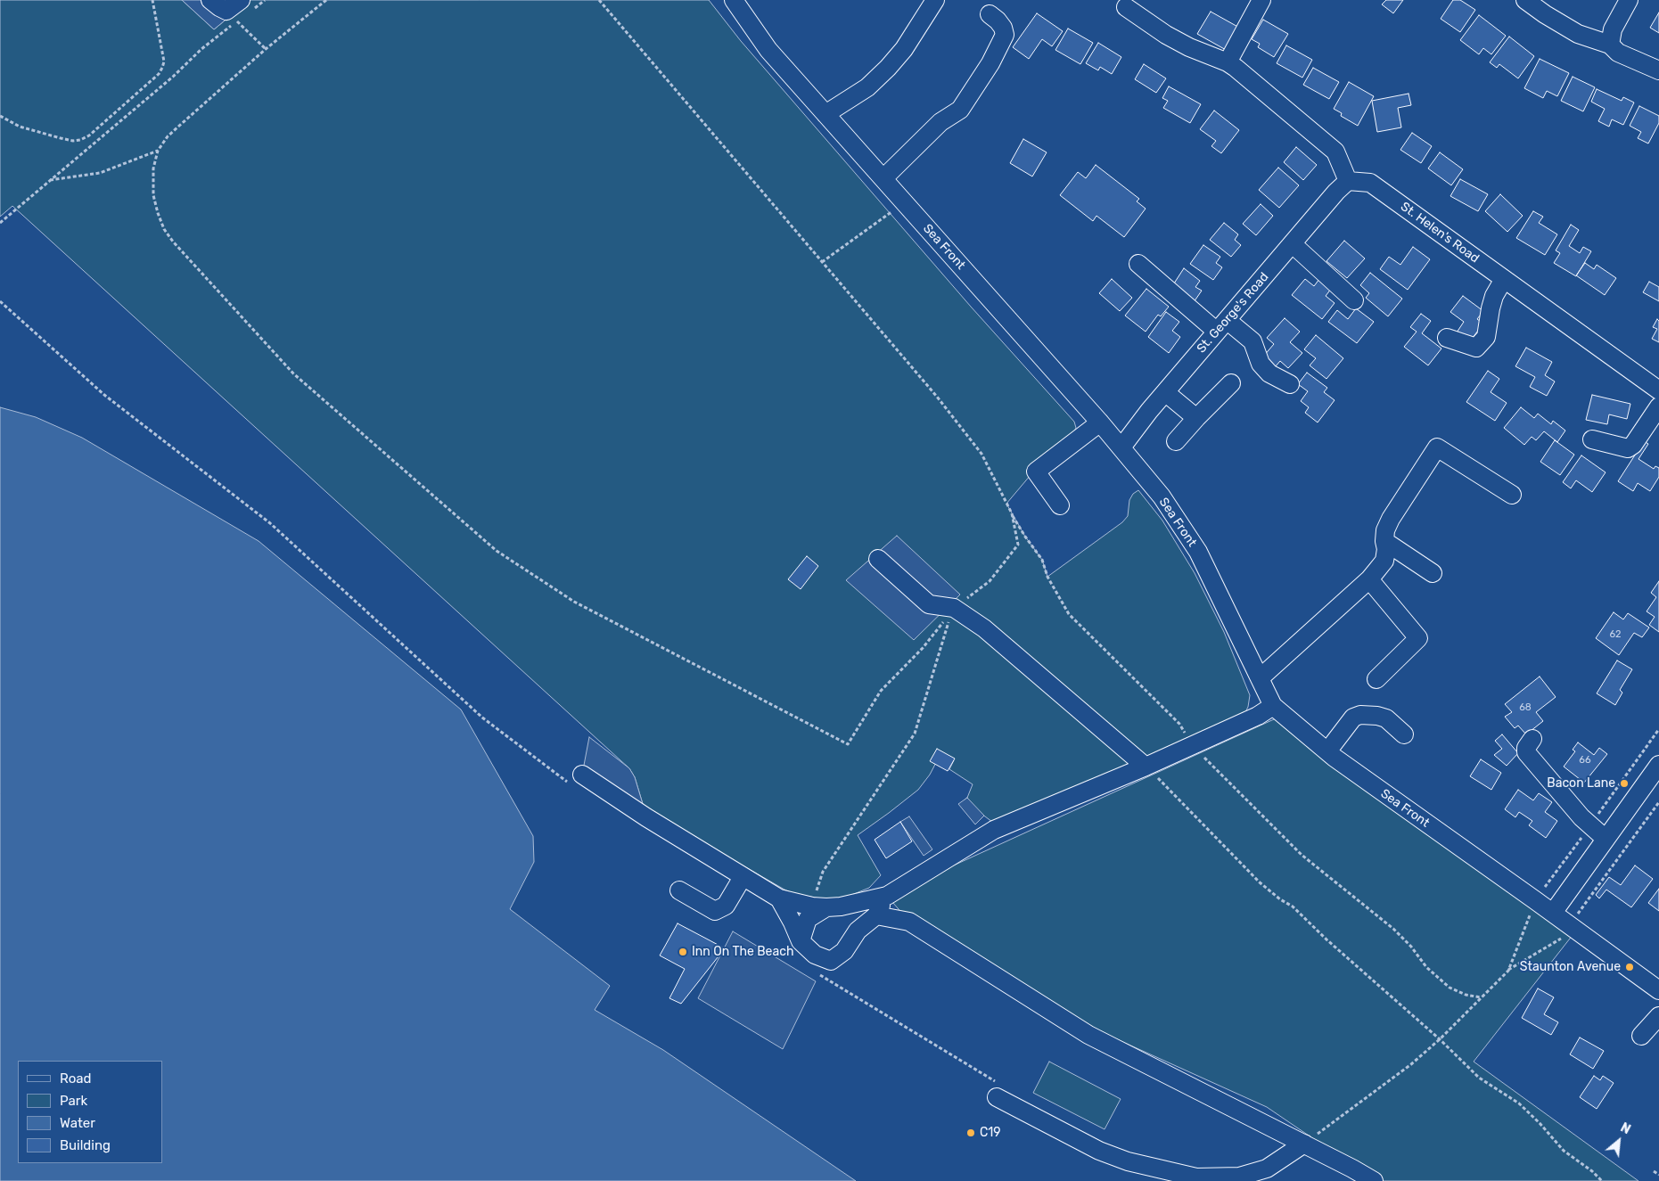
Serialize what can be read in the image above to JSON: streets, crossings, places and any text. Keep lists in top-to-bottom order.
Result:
{
  "streets": {
    "street": ["St. Helen's Road", "Sea Front", "St. George's Road"]
  },
  "crossings": [
    ["St. Helen's Road", "St. George's Road"],
    ["Sea Front", "St. George's Road"]
  ],
  "places": [
    "Bacon Lane",
    "Inn On The Beach",
    "Staunton Avenue",
    "C19"
  ],
  "house_numbers": ["62", "68", "66"],
  "legend": [
    "Road",
    "Park",
    "Water",
    "Building"
  ],
  "north": "top right"
}
